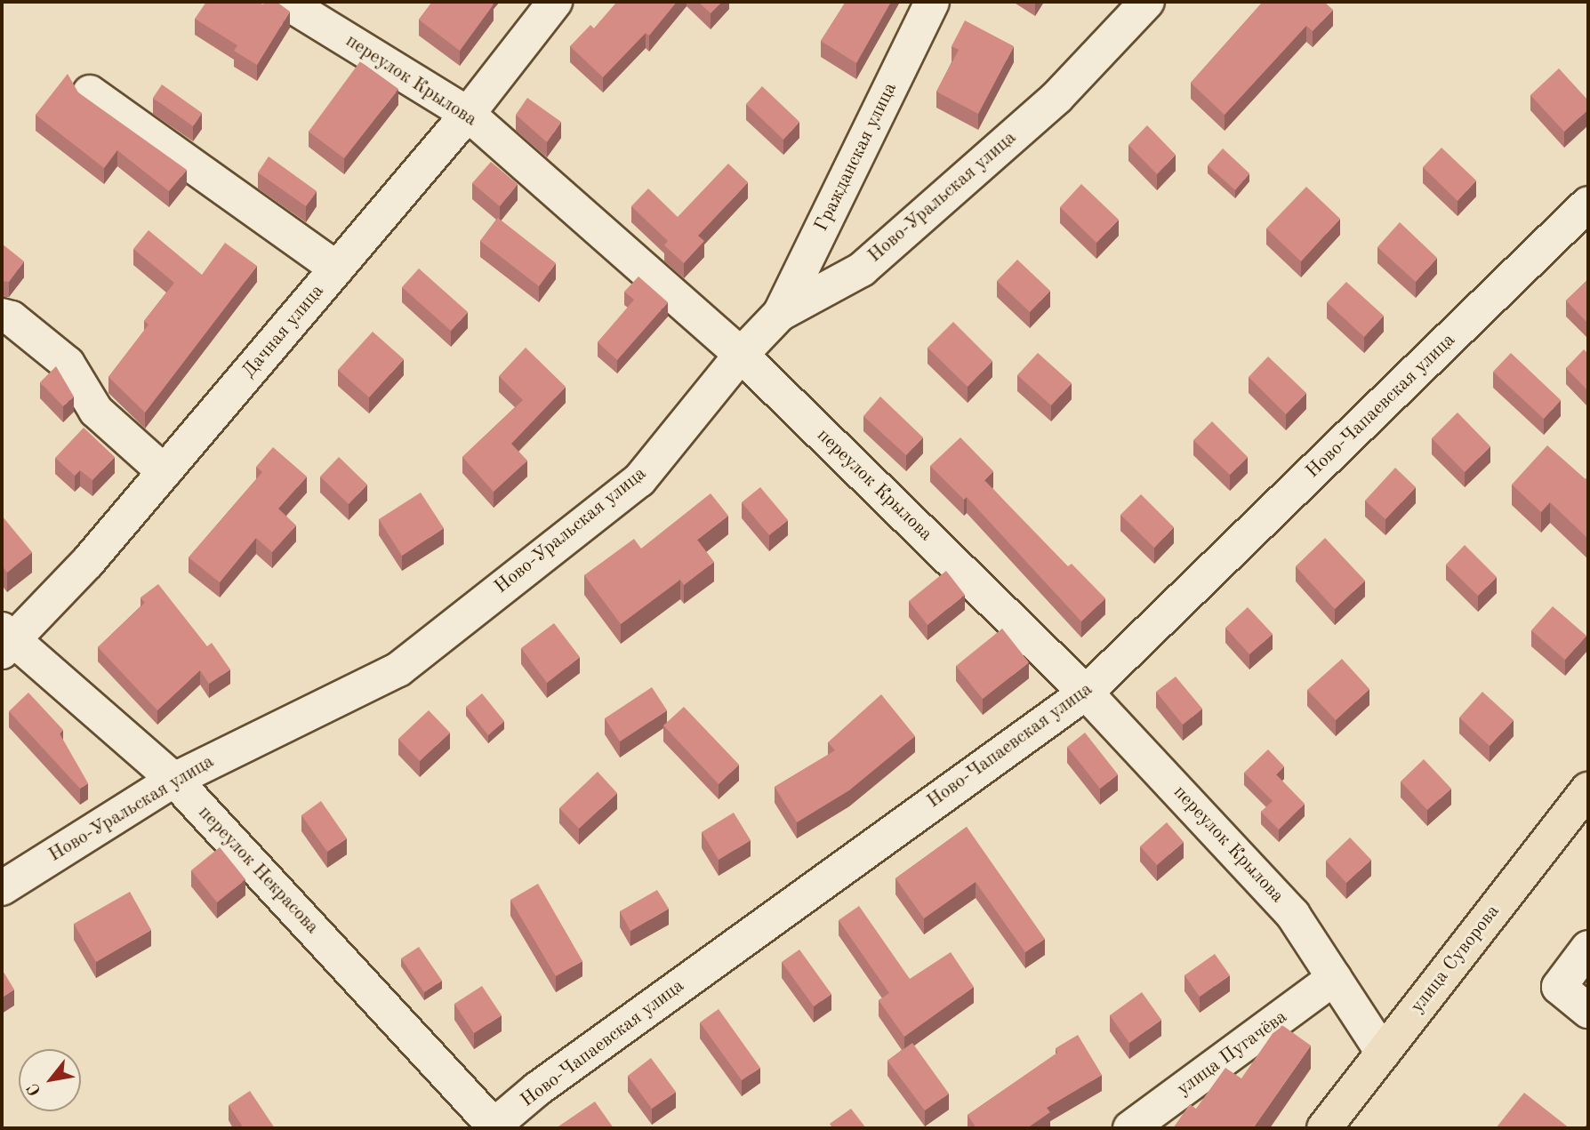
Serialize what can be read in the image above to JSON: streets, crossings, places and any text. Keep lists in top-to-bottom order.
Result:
{
  "streets": {
    "main road": ["улица Суворова"],
    "street": [
      "переулок Крылова",
      "Гражданская улица",
      "Ново-Уральская улица",
      "Дачная улица",
      "Ново-Чапаевская улица",
      "переулок Некрасова",
      "улица Пугачёва"
    ]
  },
  "crossings": [
    ["переулок Крылова", "Ново-Уральская улица"],
    ["переулок Крылова", "Дачная улица"],
    ["переулок Крылова", "Ново-Чапаевская улица"],
    ["переулок Крылова", "улица Суворова"],
    ["переулок Крылова", "улица Пугачёва"],
    ["Гражданская улица", "Ново-Уральская улица"],
    ["Ново-Уральская улица", "переулок Некрасова"],
    ["Дачная улица", "переулок Некрасова"],
    ["Ново-Чапаевская улица", "переулок Некрасова"]
  ],
  "north": "bottom left"
}
